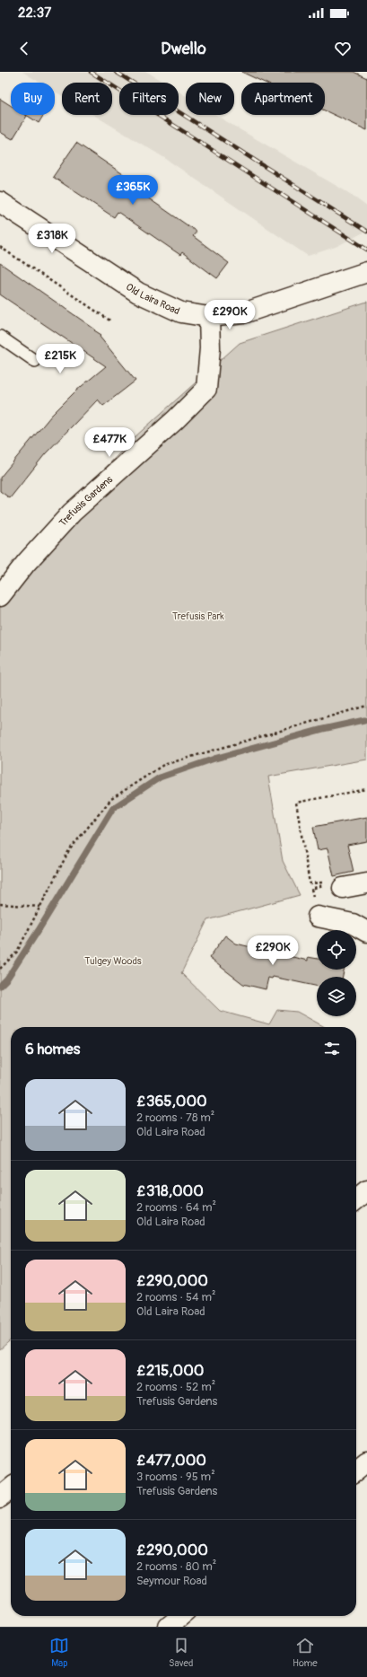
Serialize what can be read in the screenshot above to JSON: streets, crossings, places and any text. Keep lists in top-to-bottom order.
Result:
{
  "streets": {
    "street": ["Old Laira Road", "Trefusis Gardens"]
  },
  "crossings": [
    ["Old Laira Road", "Trefusis Gardens"]
  ],
  "parks": ["Trefusis Park", "Tulgey Woods"],
  "page": {
    "status": "22:37",
    "header": "Dwello",
    "chip": [
      "Buy",
      "Rent",
      "Filters",
      "New",
      "Apartment"
    ],
    "price": [
      "£365K",
      "£318K",
      "£290K",
      "£215K",
      "£477K",
      "£290K"
    ],
    "heading": "6 homes",
    "list": [
      {
        "name": "£365,000",
        "note": "2 rooms · 78 m² · Old Laira Road"
      },
      {
        "name": "£318,000",
        "note": "2 rooms · 64 m² · Old Laira Road"
      },
      {
        "name": "£290,000",
        "note": "2 rooms · 54 m² · Old Laira Road"
      },
      {
        "name": "£215,000",
        "note": "2 rooms · 52 m² · Trefusis Gardens"
      },
      {
        "name": "£477,000",
        "note": "3 rooms · 95 m² · Trefusis Gardens"
      },
      {
        "name": "£290,000",
        "note": "2 rooms · 80 m² · Seymour Road"
      }
    ],
    "tabs": ["Map", "Saved", "Home"]
  }
}
